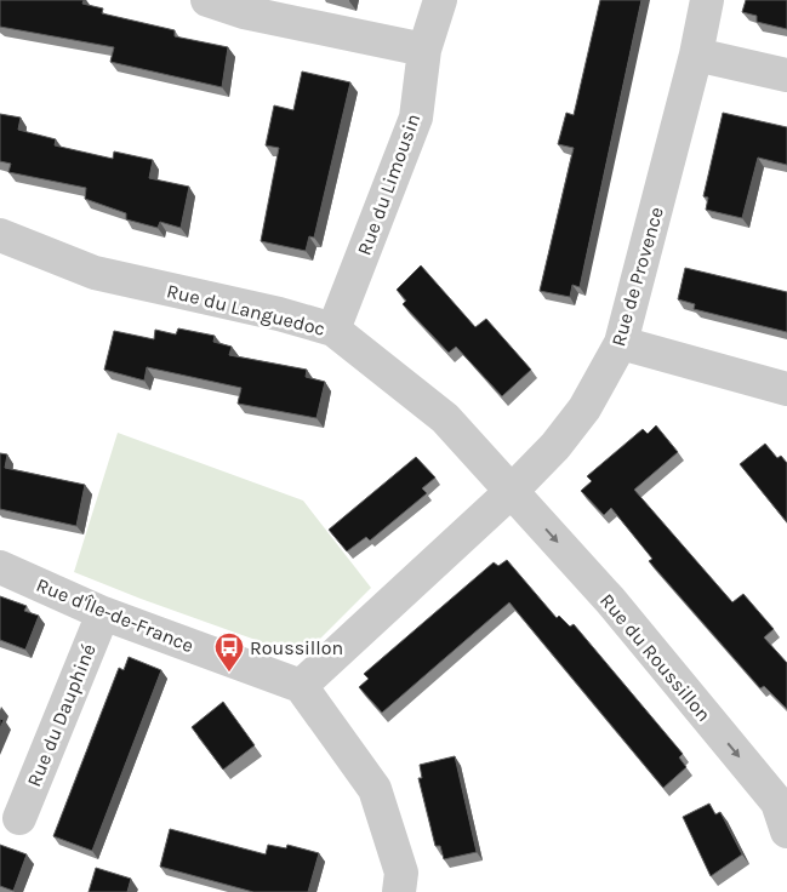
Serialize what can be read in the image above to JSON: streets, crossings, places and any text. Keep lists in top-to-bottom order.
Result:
{
  "streets": {
    "street": [
      "Rue du Limousin",
      "Rue de Provence",
      "Rue du Languedoc",
      "Rue d'Île-de-France",
      "Rue du Roussillon",
      "Rue du Dauphiné"
    ]
  },
  "crossings": [
    ["Rue du Limousin", "Rue du Languedoc"],
    ["Rue de Provence", "Rue du Languedoc"],
    ["Rue de Provence", "Rue d'Île-de-France"],
    ["Rue de Provence", "Rue du Roussillon"],
    ["Rue du Languedoc", "Rue du Roussillon"],
    ["Rue d'Île-de-France", "Rue du Dauphiné"]
  ],
  "one_way": ["Rue du Roussillon"],
  "places": {
    "bus stop": ["Roussillon"]
  }
}
